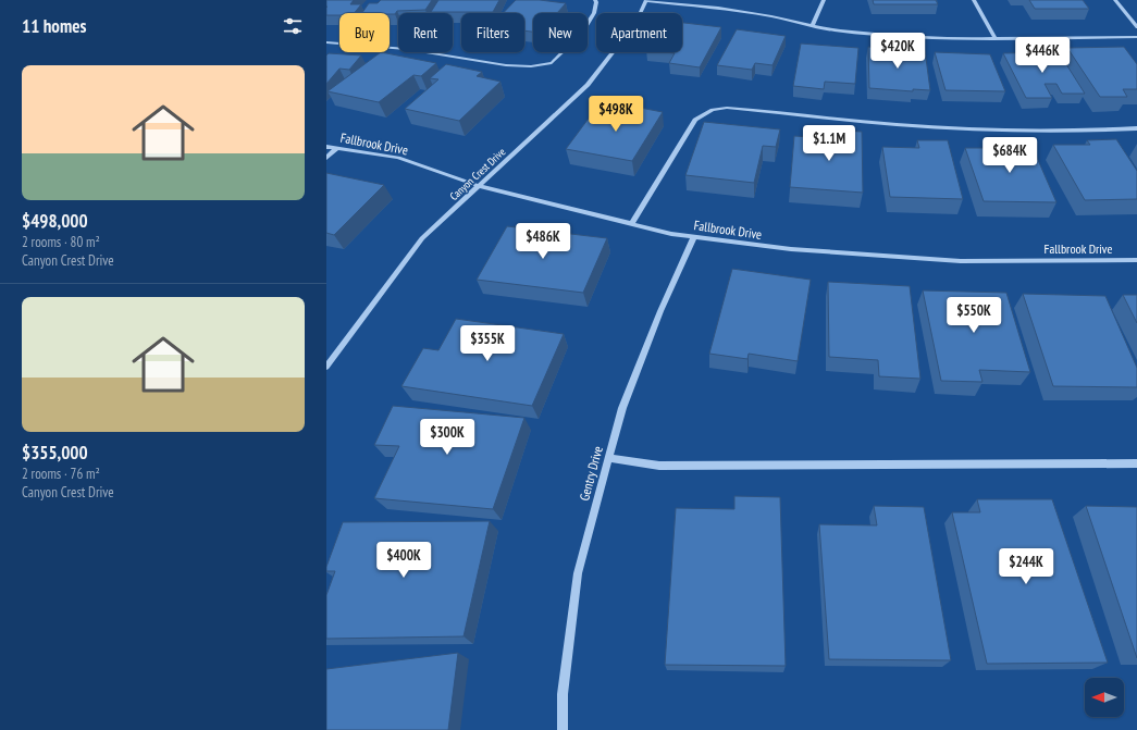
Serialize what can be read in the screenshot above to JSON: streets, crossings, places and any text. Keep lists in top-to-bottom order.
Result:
{
  "streets": {
    "street": ["Fallbrook Drive", "Canyon Crest Drive", "Gentry Drive"]
  },
  "crossings": [
    ["Fallbrook Drive", "Canyon Crest Drive"],
    ["Fallbrook Drive", "Gentry Drive"]
  ],
  "north": "left",
  "page": {
    "heading": "11 homes",
    "chip": [
      "Buy",
      "Rent",
      "Filters",
      "New",
      "Apartment"
    ],
    "price": [
      "$420K",
      "$446K",
      "$498K",
      "$1.1M",
      "$684K",
      "$486K",
      "$550K",
      "$355K",
      "$300K",
      "$400K",
      "$244K"
    ],
    "list": [
      {
        "name": "$498,000",
        "note": "2 rooms · 80 m² · Canyon Crest Drive"
      },
      {
        "name": "$355,000",
        "note": "2 rooms · 76 m² · Canyon Crest Drive"
      }
    ]
  }
}
